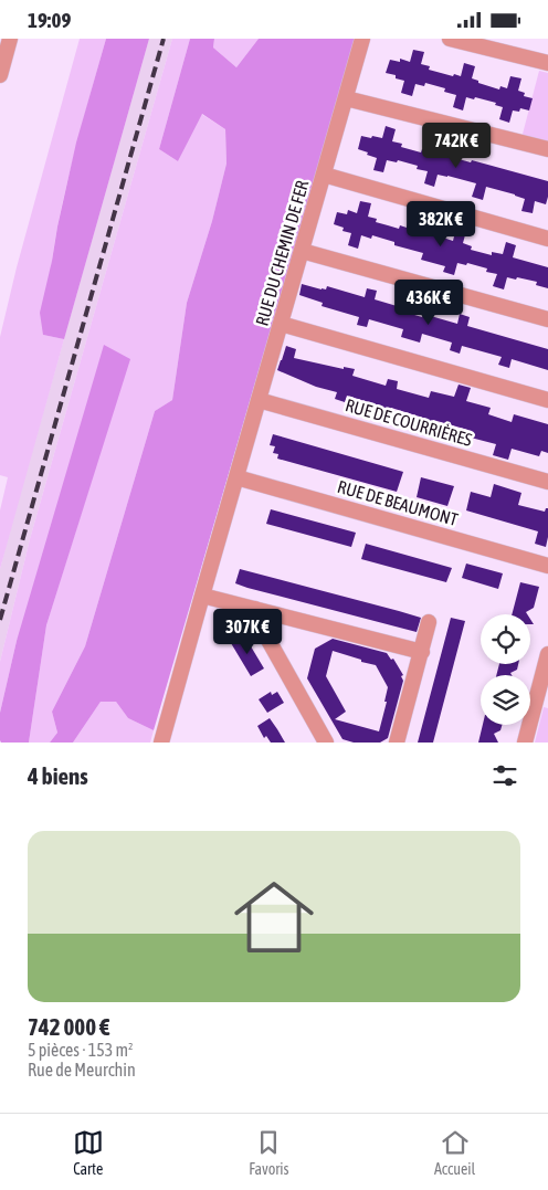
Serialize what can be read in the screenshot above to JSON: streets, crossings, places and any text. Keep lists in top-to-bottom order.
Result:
{
  "streets": {
    "street": ["RUE DU CHEMIN DE FER", "RUE DE COURRIÈRES", "RUE DE BEAUMONT"]
  },
  "crossings": [
    ["RUE DU CHEMIN DE FER", "RUE DE COURRIÈRES"],
    ["RUE DU CHEMIN DE FER", "RUE DE BEAUMONT"]
  ],
  "page": {
    "status": "19:09",
    "price": [
      "742K €",
      "382K €",
      "436K €",
      "307K €"
    ],
    "heading": "4 biens",
    "list": [
      {
        "name": "742 000 €",
        "note": "5 pièces · 153 m² · Rue de Meurchin"
      }
    ],
    "tabs": ["Carte", "Favoris", "Accueil"]
  }
}
